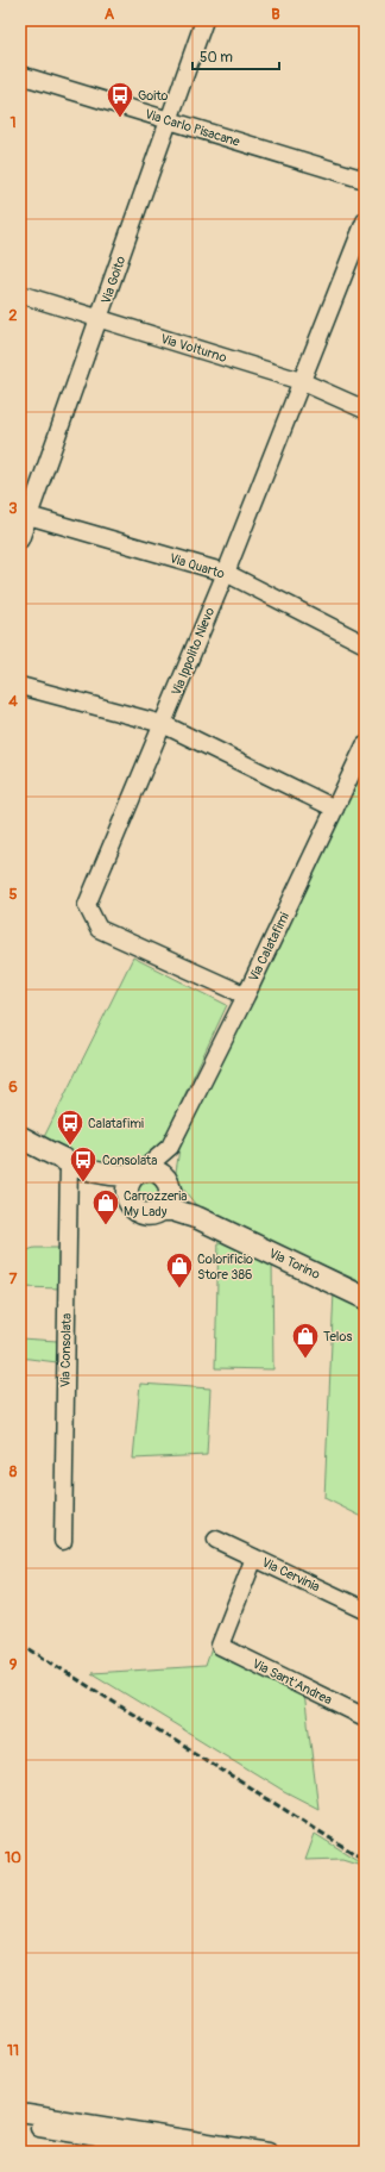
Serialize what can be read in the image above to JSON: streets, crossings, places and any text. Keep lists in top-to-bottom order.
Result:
{
  "streets": {
    "main road": ["Via Torino"],
    "street": [
      "Via Carlo Pisacane",
      "Via Goito",
      "Via Volturno",
      "Via Quarto",
      "Via Ippolito Nievo",
      "Via Calatafimi",
      "Via Consolata",
      "Via Cervinia",
      "Via Sant'Andrea"
    ]
  },
  "crossings": [
    ["Via Carlo Pisacane", "Via Goito"],
    ["Via Goito", "Via Volturno"],
    ["Via Goito", "Via Quarto"],
    ["Via Volturno", "Via Ippolito Nievo"],
    ["Via Quarto", "Via Ippolito Nievo"],
    ["Via Ippolito Nievo", "Via Calatafimi"],
    ["Via Calatafimi", "Via Torino"],
    ["Via Torino", "Via Consolata"],
    ["Via Cervinia", "Via Sant'Andrea"]
  ],
  "places": {
    "bus stop": ["Goito", "Calatafimi", "Consolata"],
    "shop": ["Carrozzeria My Lady", "Colorificio Store 386", "Telos"]
  },
  "scale_bar": "50 m",
  "grid": {
    "columns": ["A", "B"],
    "rows": [
      "1",
      "2",
      "3",
      "4",
      "5",
      "6",
      "7",
      "8",
      "9",
      "10",
      "11"
    ]
  }
}
